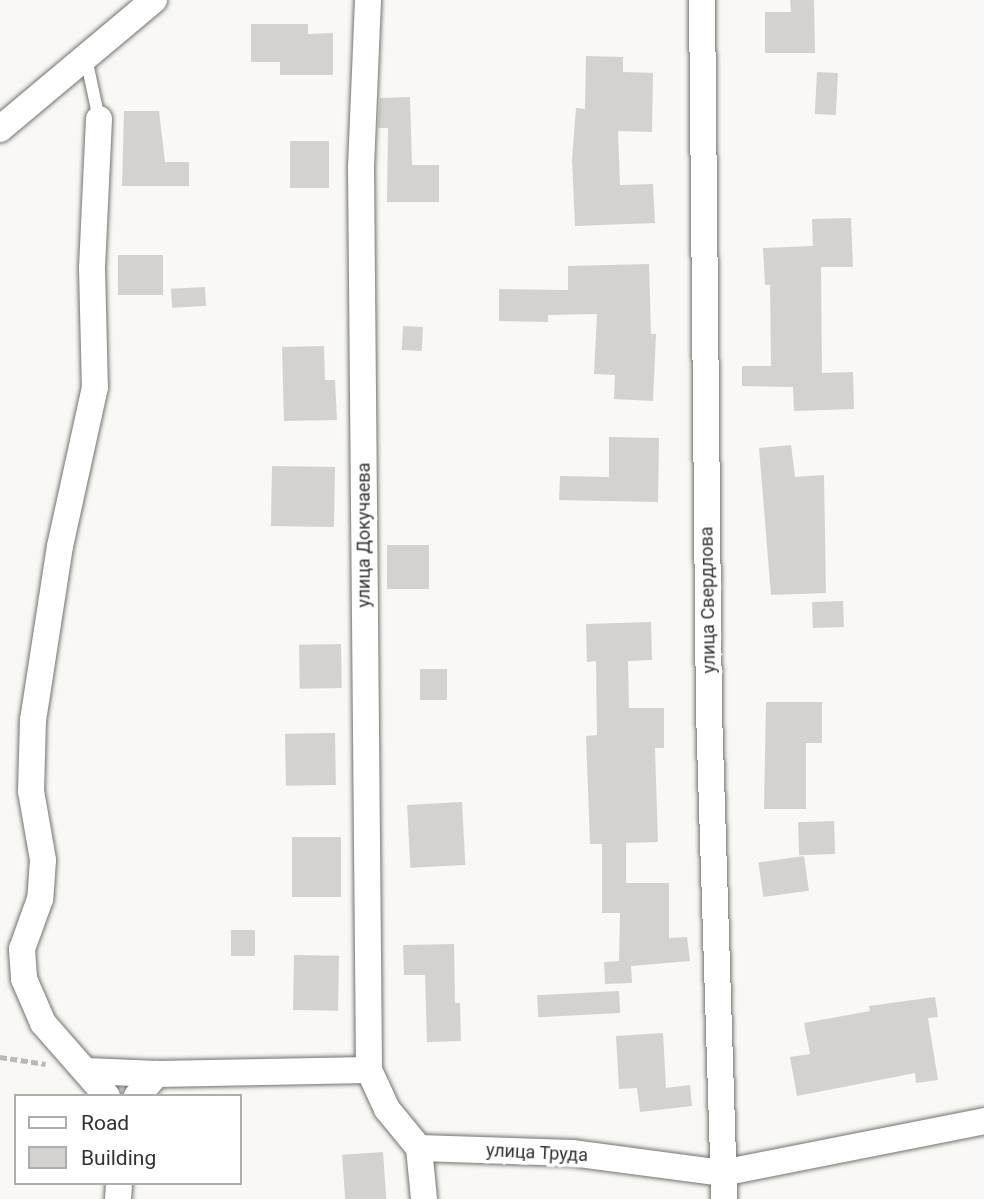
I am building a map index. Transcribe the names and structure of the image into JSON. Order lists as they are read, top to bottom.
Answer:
{
  "streets": {
    "street": ["улица Докучаева", "улица Свердлова", "улица Труда"]
  },
  "crossings": [
    ["улица Свердлова", "улица Труда"]
  ],
  "legend": ["Road", "Building"]
}
